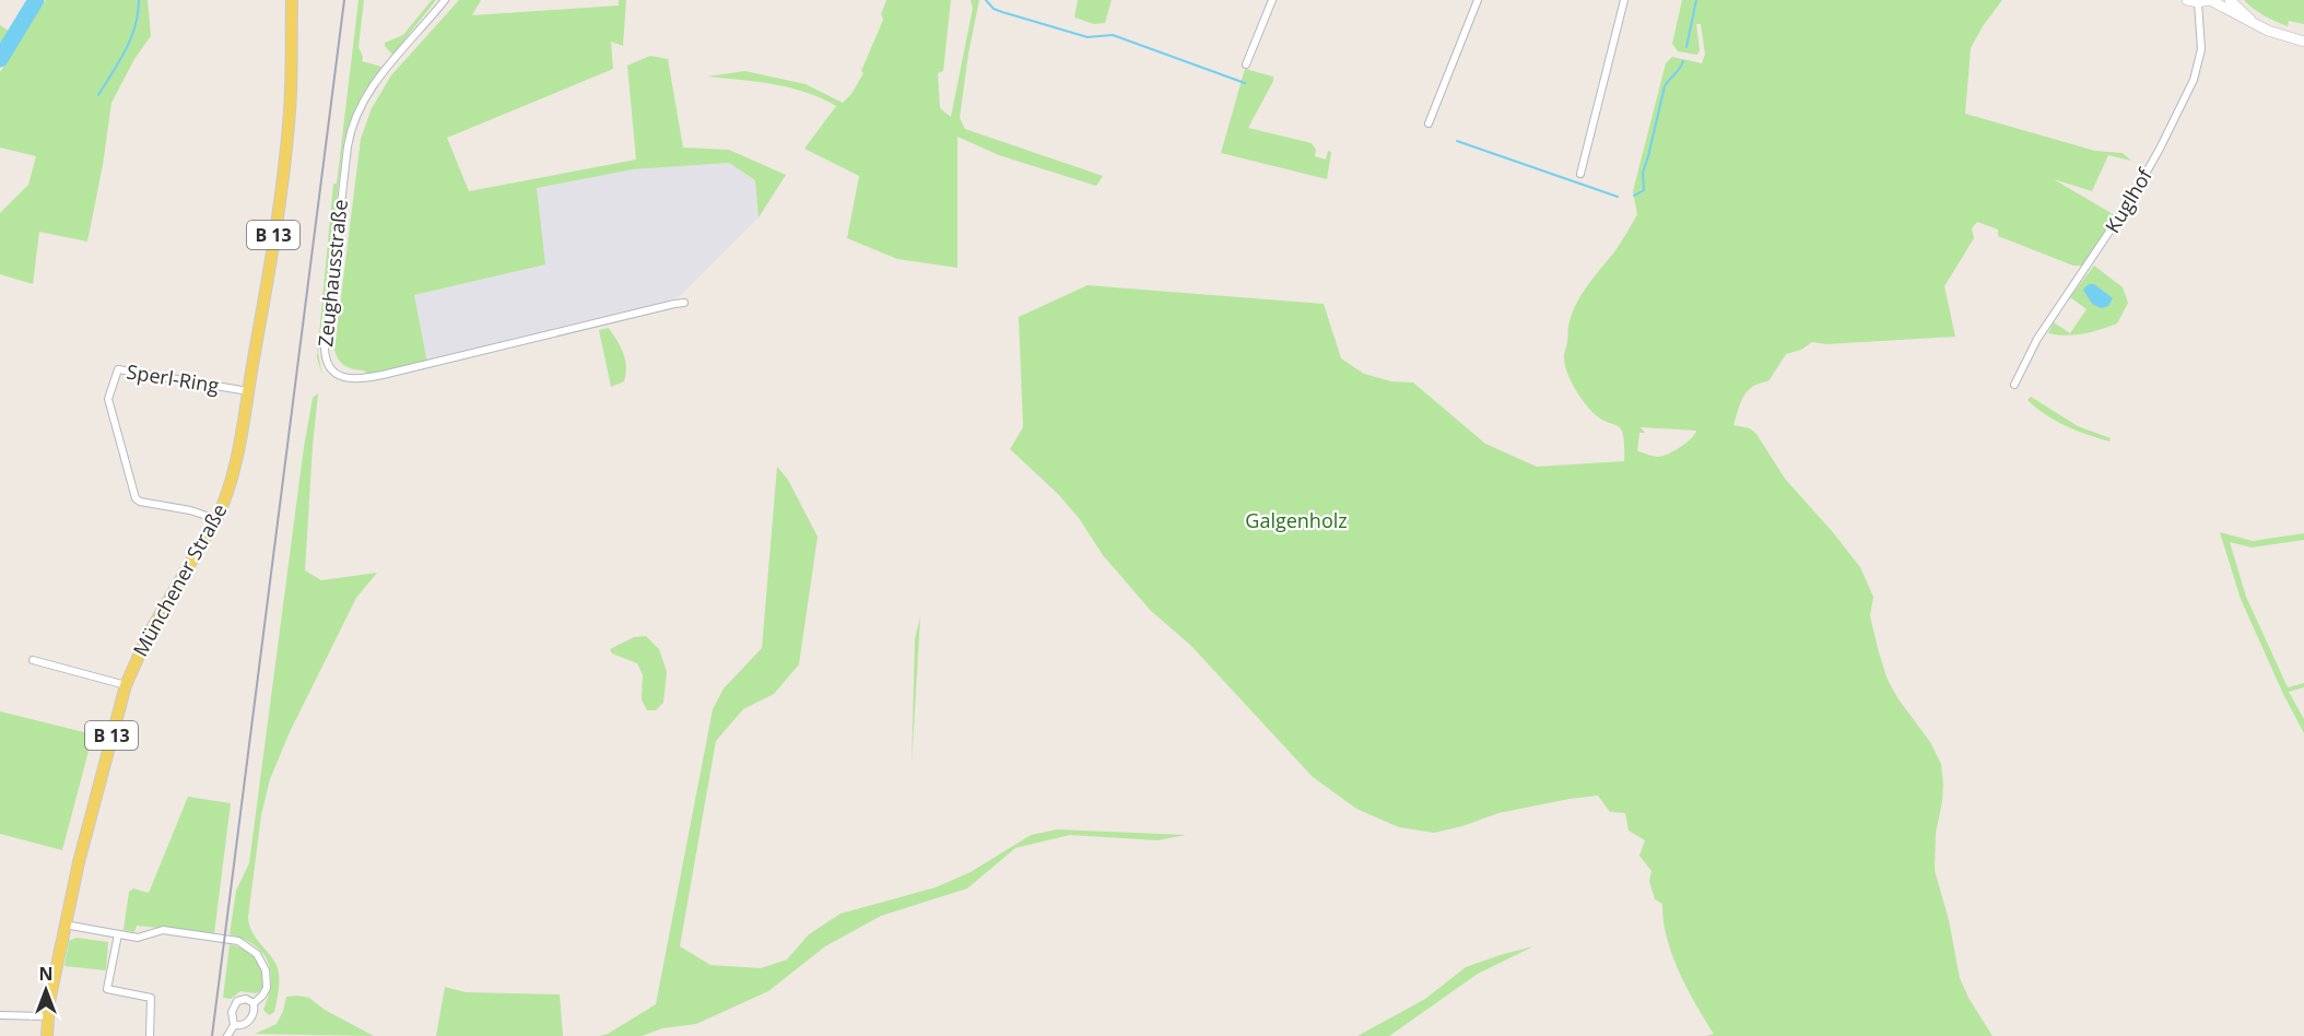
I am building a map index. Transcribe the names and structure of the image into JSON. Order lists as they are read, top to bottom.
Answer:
{
  "streets": {
    "main road": ["B 13", "Münchener Straße"],
    "street": ["Kuglhof", "Zeughausstraße", "Sperl-Ring"]
  },
  "crossings": [
    ["Sperl-Ring", "Münchener Straße"]
  ],
  "parks": ["Galgenholz"],
  "north": "top"
}
